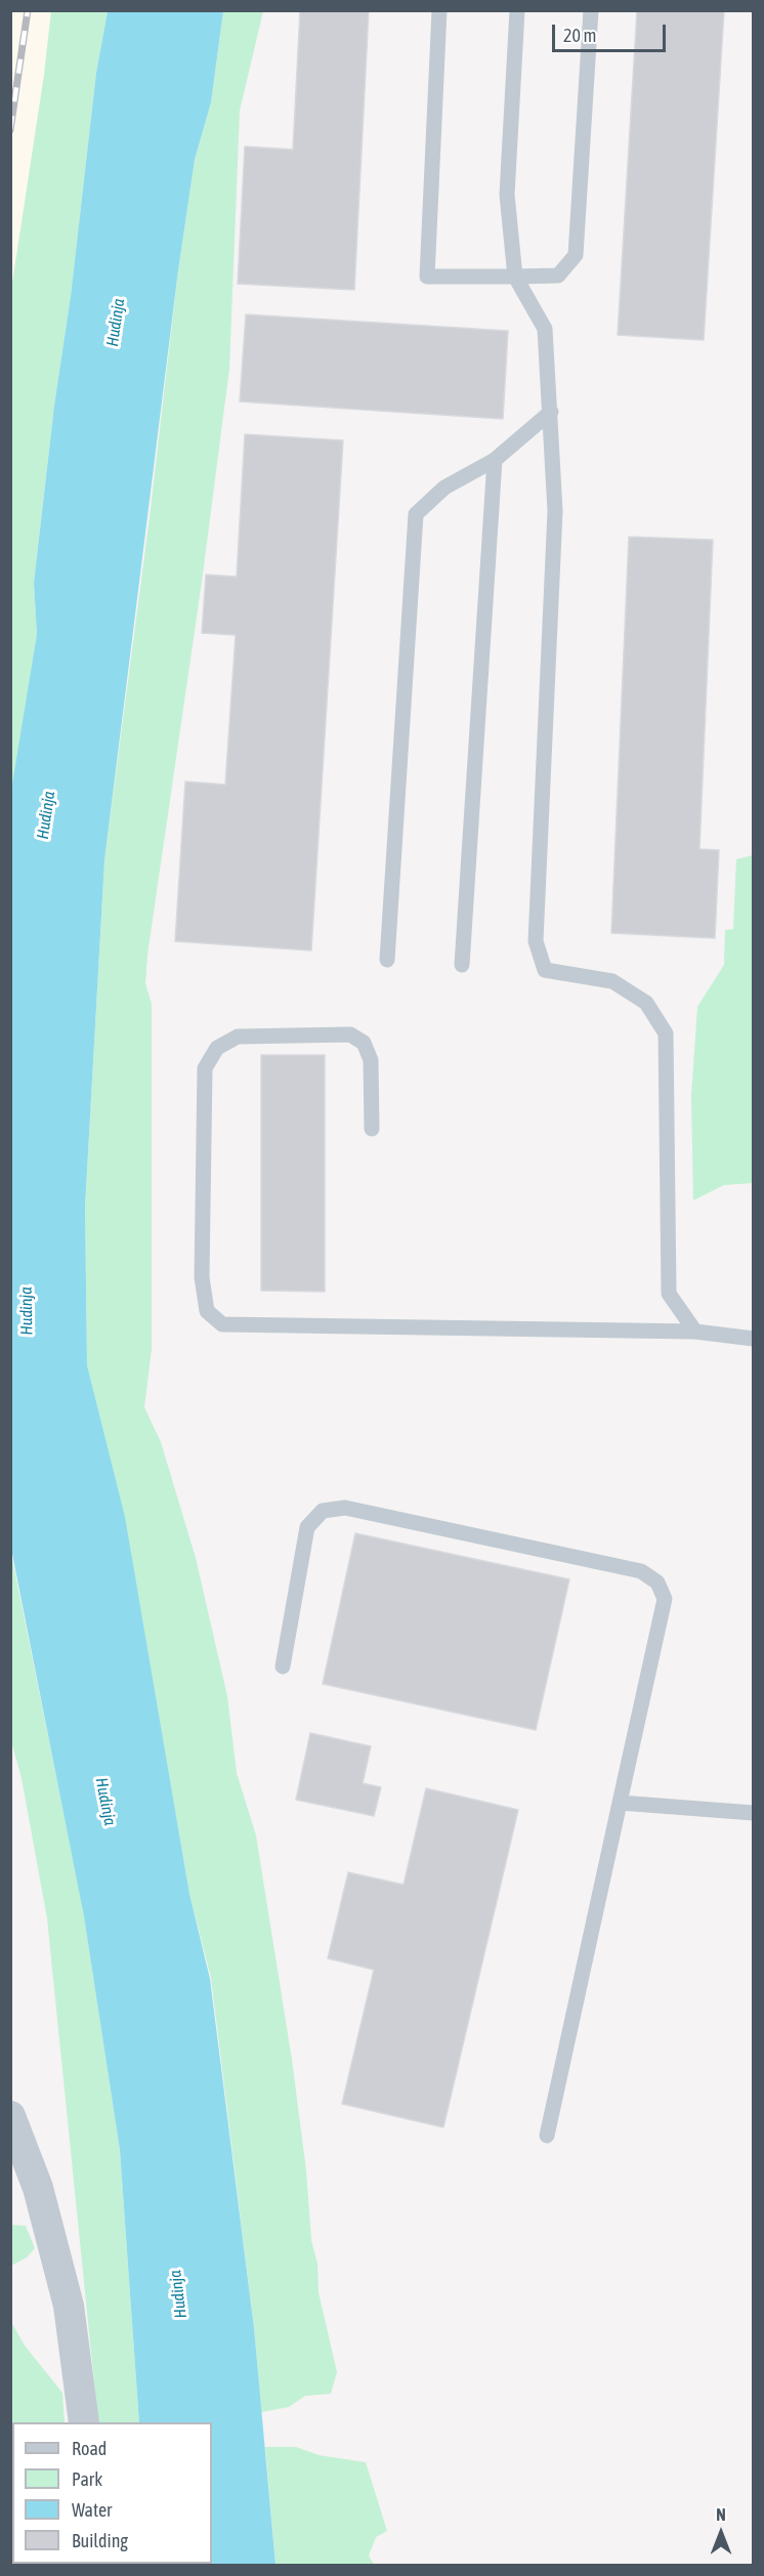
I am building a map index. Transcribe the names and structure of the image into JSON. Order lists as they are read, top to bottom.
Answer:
{
  "water": ["Hudinja"],
  "legend": [
    "Road",
    "Park",
    "Water",
    "Building"
  ],
  "scale_bar": "20 m",
  "north": "top"
}
